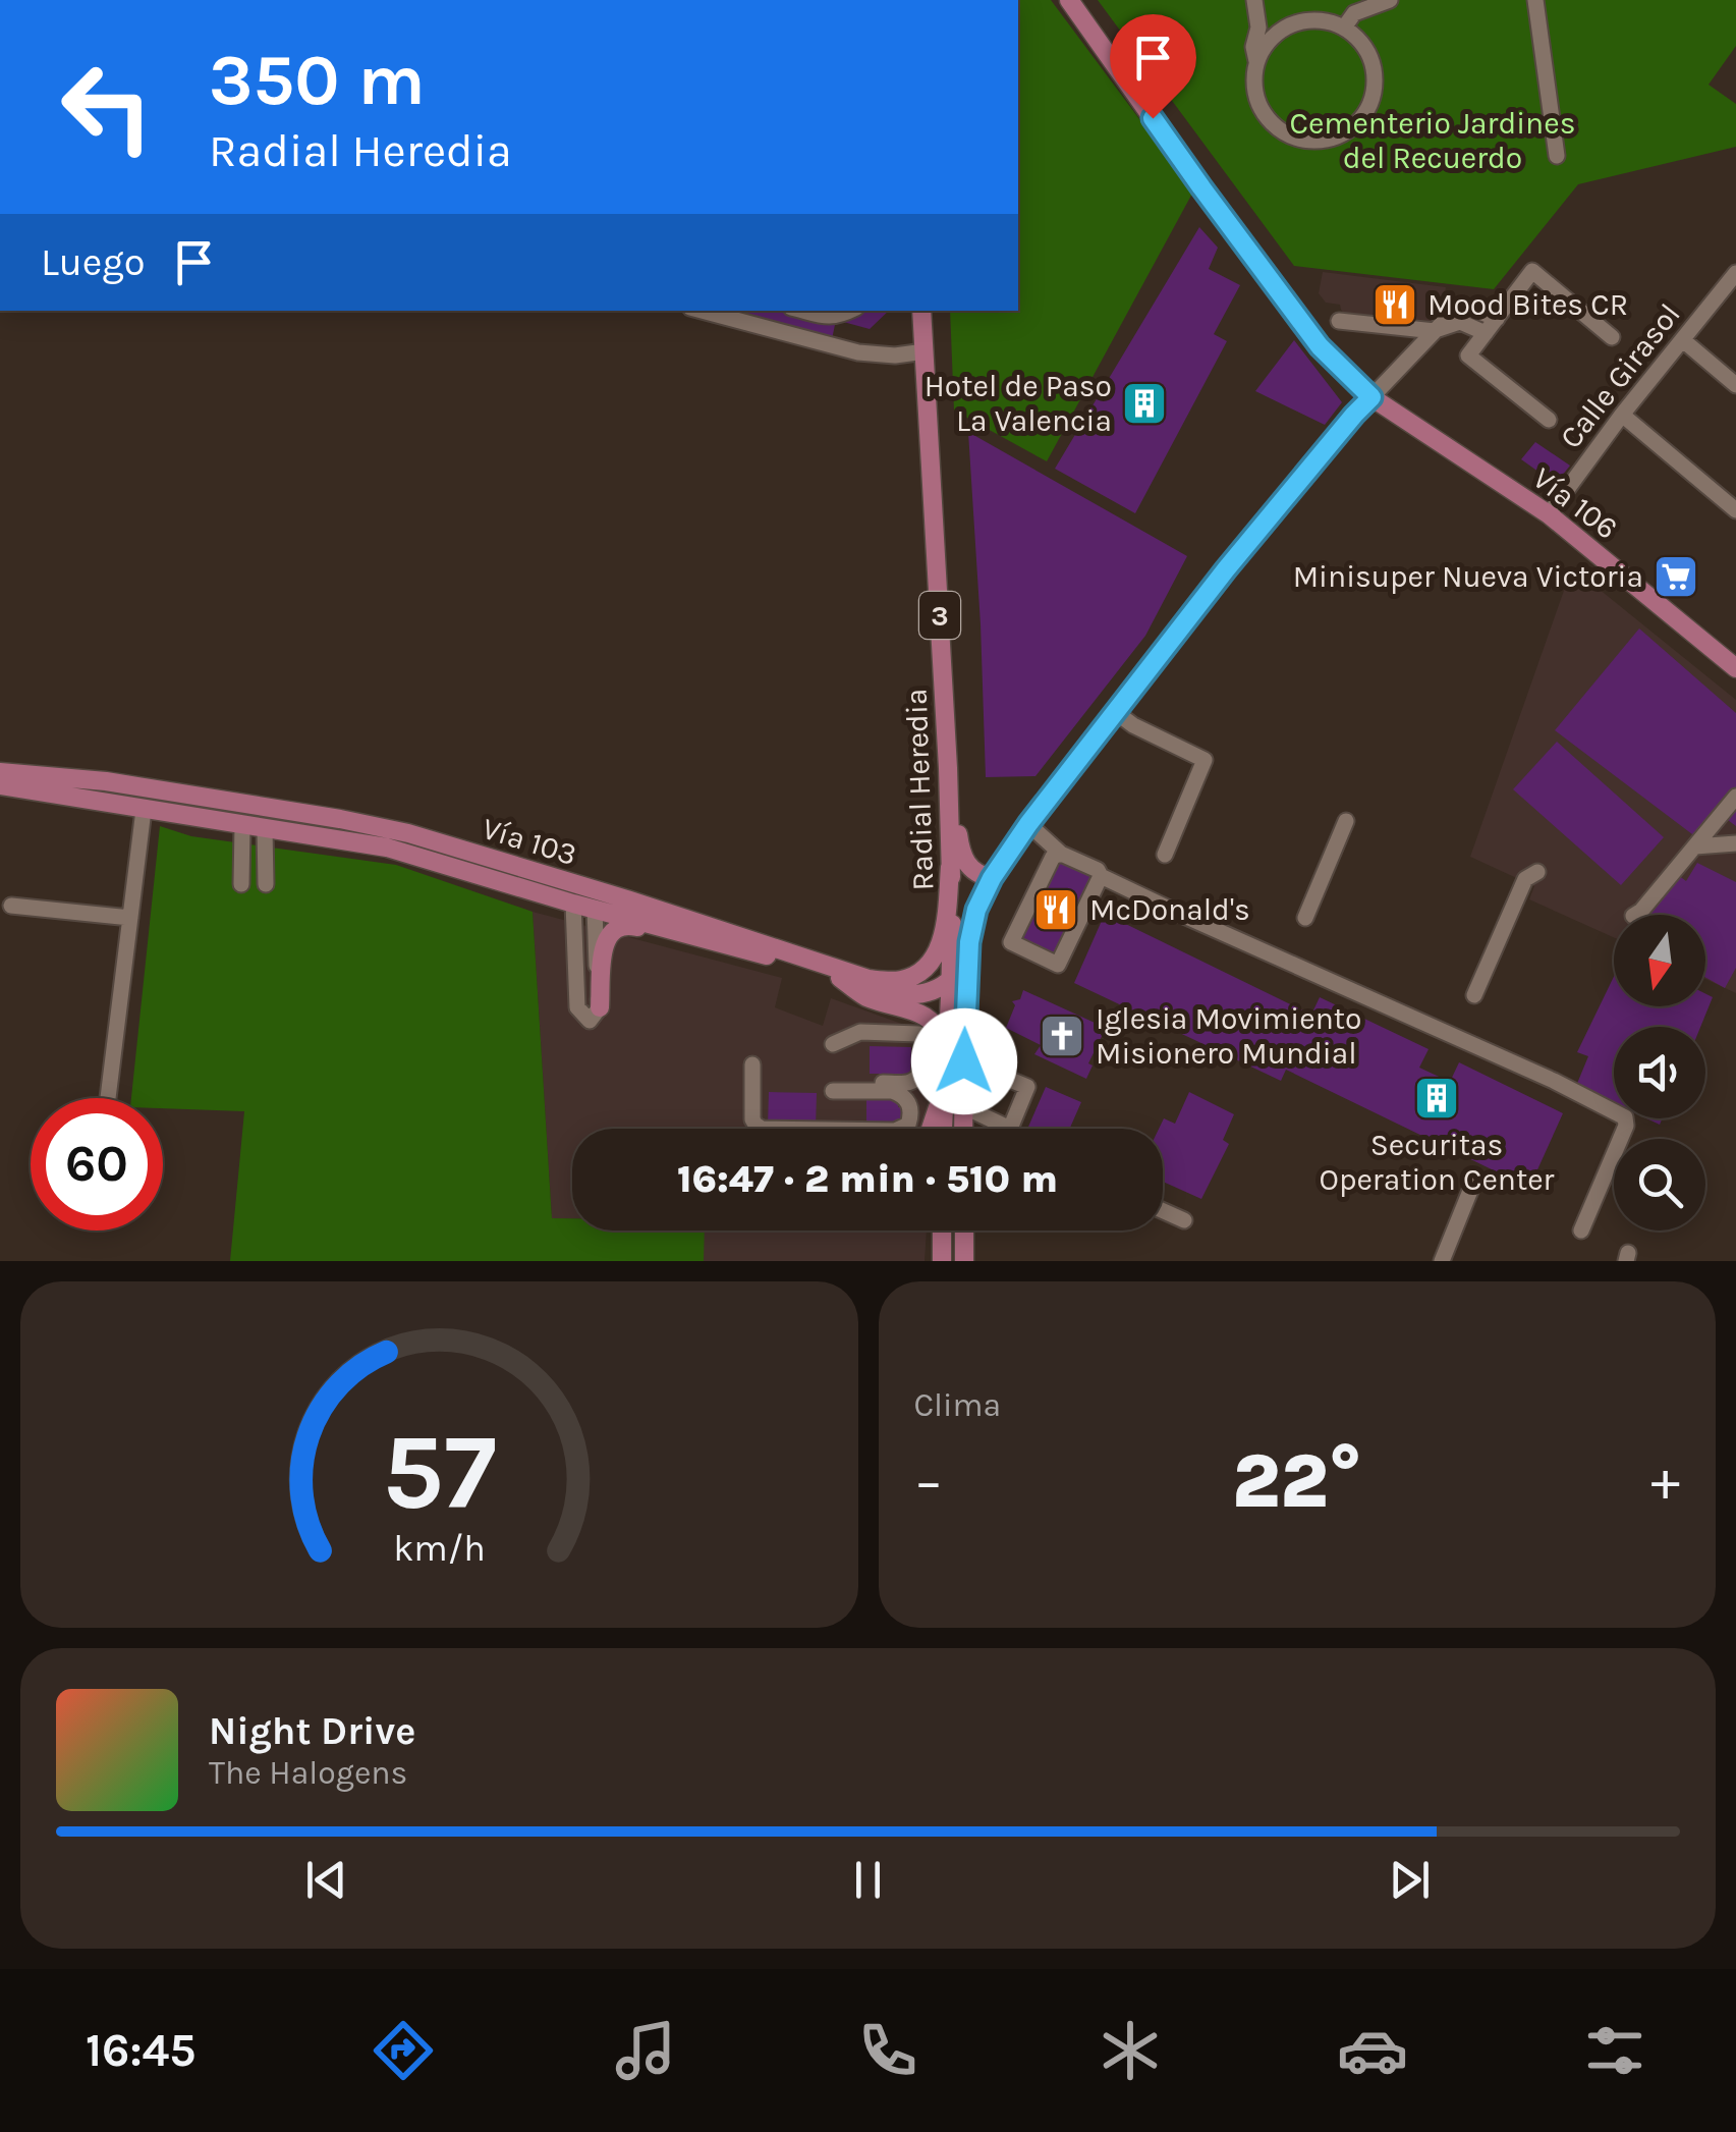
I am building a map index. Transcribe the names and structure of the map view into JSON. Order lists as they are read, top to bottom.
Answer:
{
  "streets": {
    "main road": [
      "Vía 106",
      "3",
      "Radial Heredia",
      "Vía 103"
    ],
    "street": ["Calle Girasol"]
  },
  "crossings": [
    ["Calle Girasol", "Vía 106"],
    ["Vía 106", "Radial Heredia"],
    ["Radial Heredia", "Vía 103"]
  ],
  "parks": ["Cementerio Jardines del Recuerdo"],
  "places": {
    "restaurant": ["Mood Bites CR", "McDonald's"],
    "building": ["Hotel de Paso La Valencia", "Securitas Operation Center"],
    "supermarket": ["Minisuper Nueva Victoria"],
    "church": ["Iglesia Movimiento Misionero Mundial"]
  },
  "north": "bottom",
  "page": {
    "turn": ["350 m", "Radial Heredia"],
    "then": "Luego",
    "limit": "60",
    "trip": "16:47 · 2 min · 510 m",
    "tile": "Clima",
    "heat": ["−", "22°", "+"],
    "song": ["Night Drive", "The Halogens"],
    "tabs": "16:45",
    "gauge": ["57", "km/h"]
  }
}
